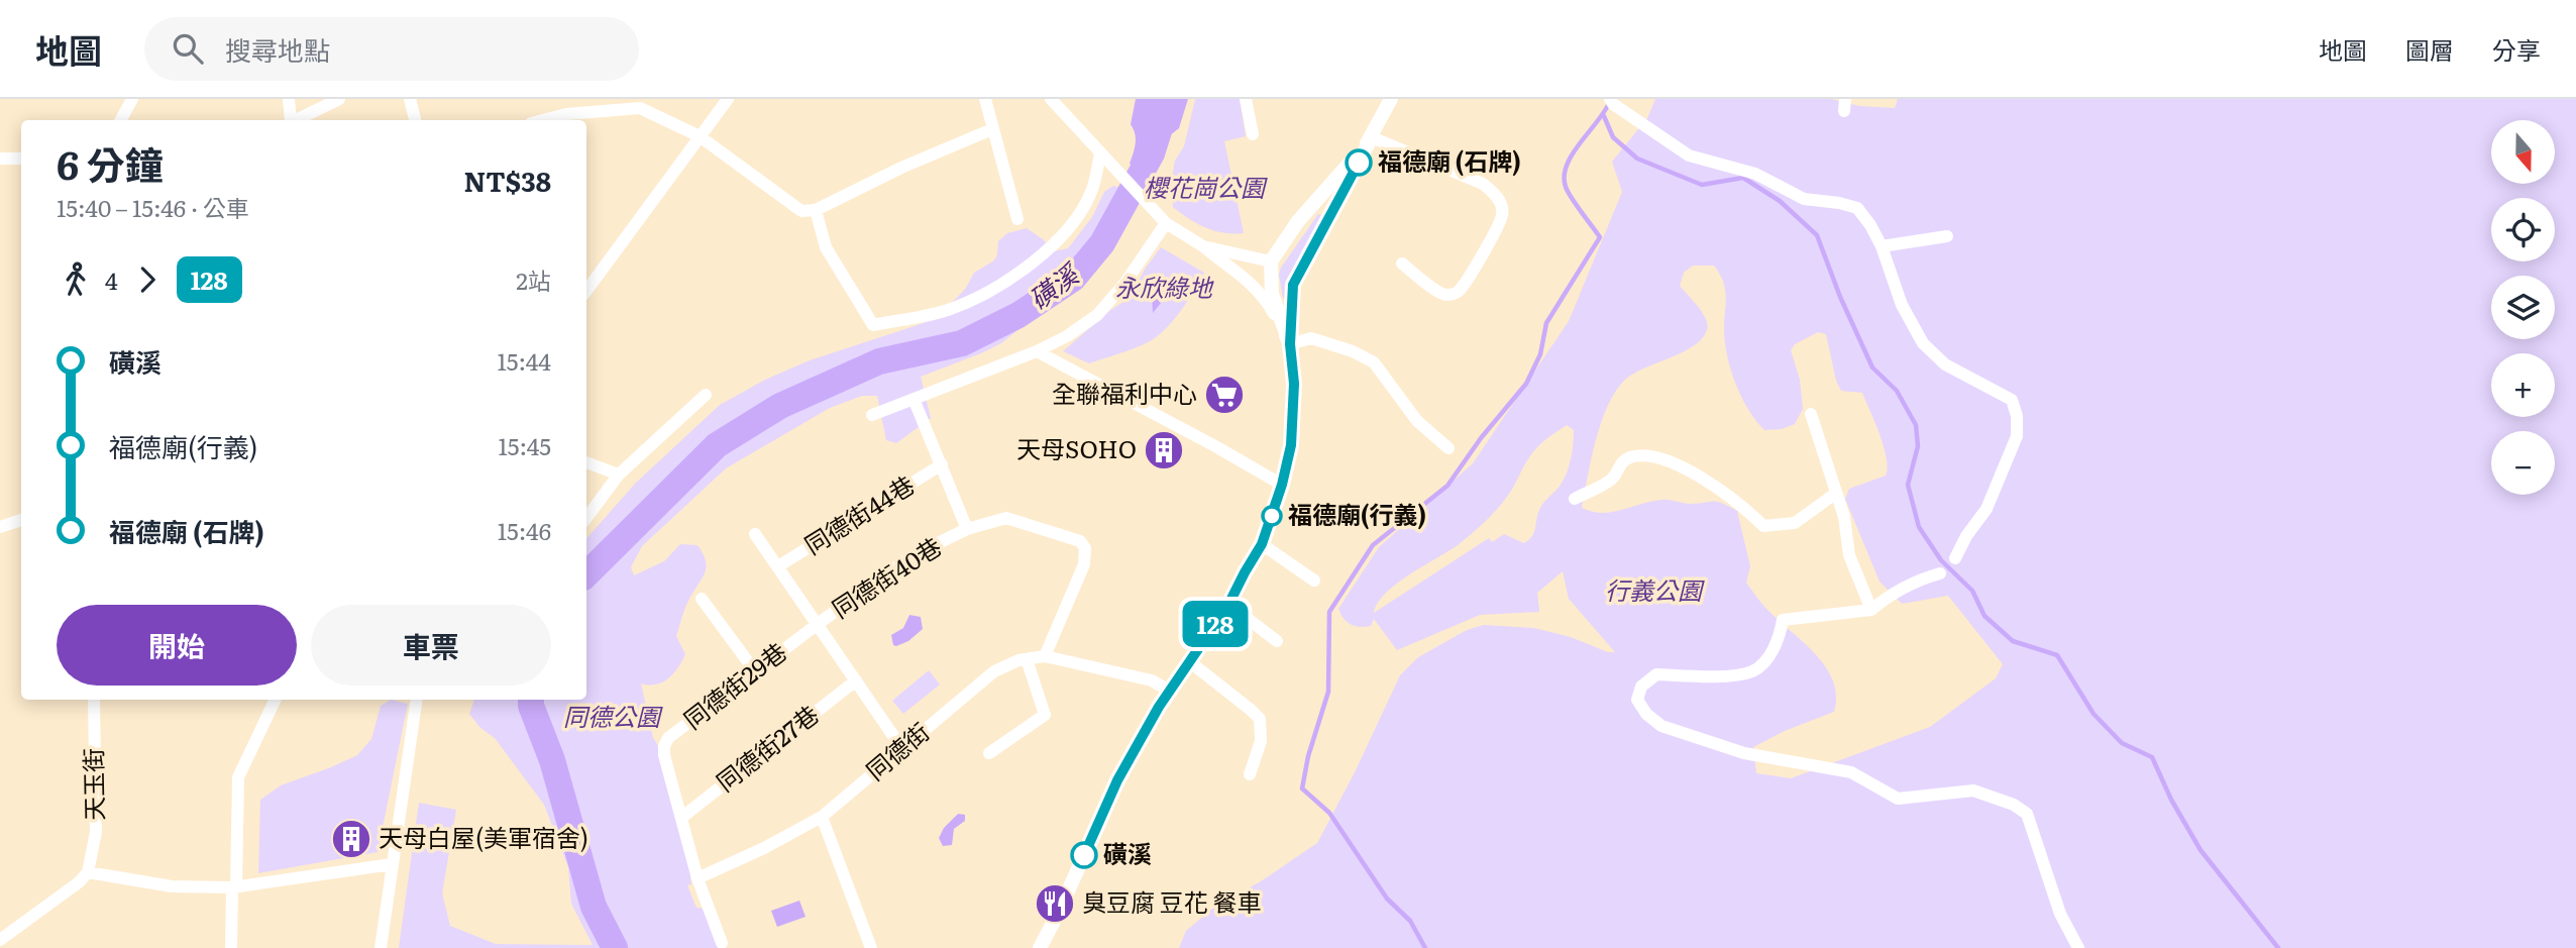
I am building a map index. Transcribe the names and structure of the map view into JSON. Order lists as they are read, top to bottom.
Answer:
{
  "streets": {
    "street": [
      "同德街44巷",
      "同德街40巷",
      "同德街29巷",
      "同德街27巷",
      "同德街",
      "天玉街"
    ]
  },
  "crossings": [
    ["同德街40巷", "同德街29巷"],
    ["同德街40巷", "同德街"],
    ["同德街29巷", "同德街27巷"],
    ["同德街29巷", "同德街"]
  ],
  "water": ["磺溪"],
  "parks": [
    "櫻花崗公園",
    "永欣綠地",
    "行義公園",
    "同德公園"
  ],
  "places": {
    "other": ["福德廟 (石牌)", "福德廟(行義)", "磺溪"],
    "supermarket": ["全聯福利中心"],
    "building": ["天母SOHO", "天母白屋(美軍宿舍)"],
    "restaurant": ["臭豆腐 豆花 餐車"]
  },
  "lines": ["bus line 128"],
  "north": "bottom",
  "page": {
    "header": "地圖",
    "search": "搜尋地點",
    "nav": ["地圖", "圖層", "分享"],
    "on_map": "128",
    "map_buttons": ["+", "−"],
    "heading": ["6 分鐘", "15:40 – 15:46 · 公車", "NT$38"],
    "legs": ["4", "128", "2站"],
    "list": [
      {
        "name": "磺溪",
        "value": "15:44"
      },
      {
        "name": "福德廟(行義)",
        "value": "15:45"
      },
      {
        "name": "福德廟 (石牌)",
        "value": "15:46"
      }
    ],
    "buttons": ["開始", "車票"]
  }
}
